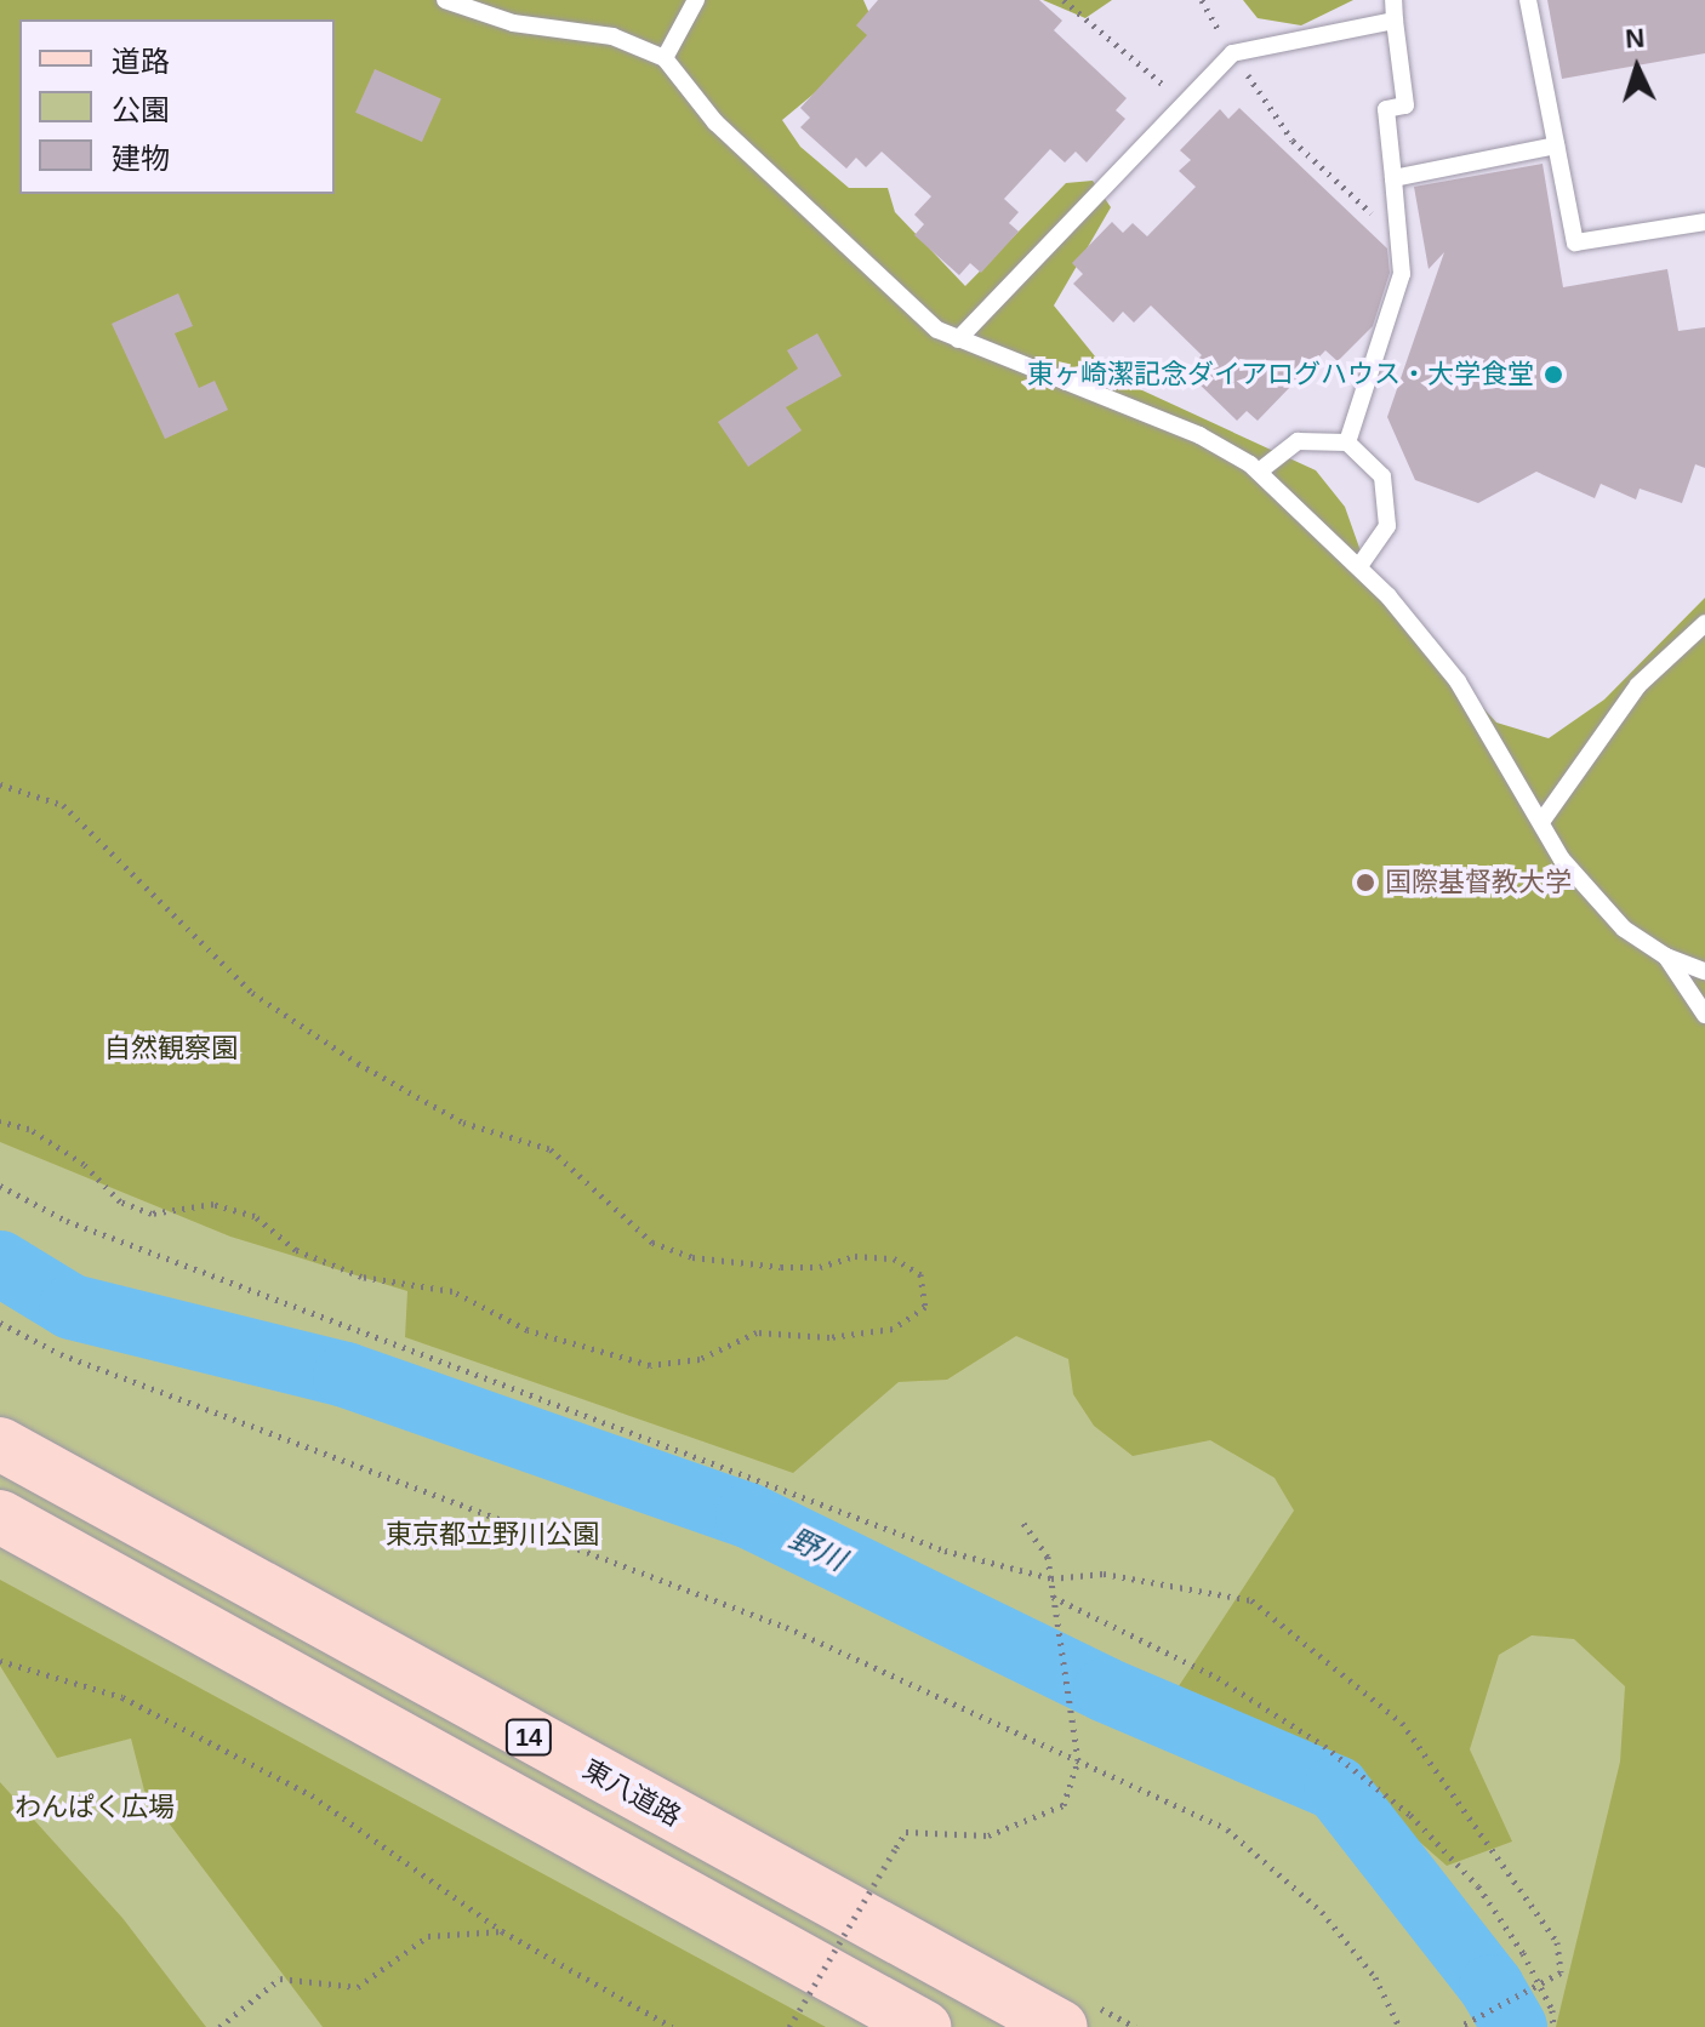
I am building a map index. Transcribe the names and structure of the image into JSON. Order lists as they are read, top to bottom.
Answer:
{
  "streets": {
    "main road": ["14", "東八道路"]
  },
  "water": ["野川"],
  "parks": ["自然観察園", "東京都立野川公園", "わんぱく広場"],
  "places": ["東ヶ崎潔記念ダイアログハウス・大学食堂", "国際基督教大学"],
  "legend": ["道路", "公園", "建物"],
  "north": "top"
}
